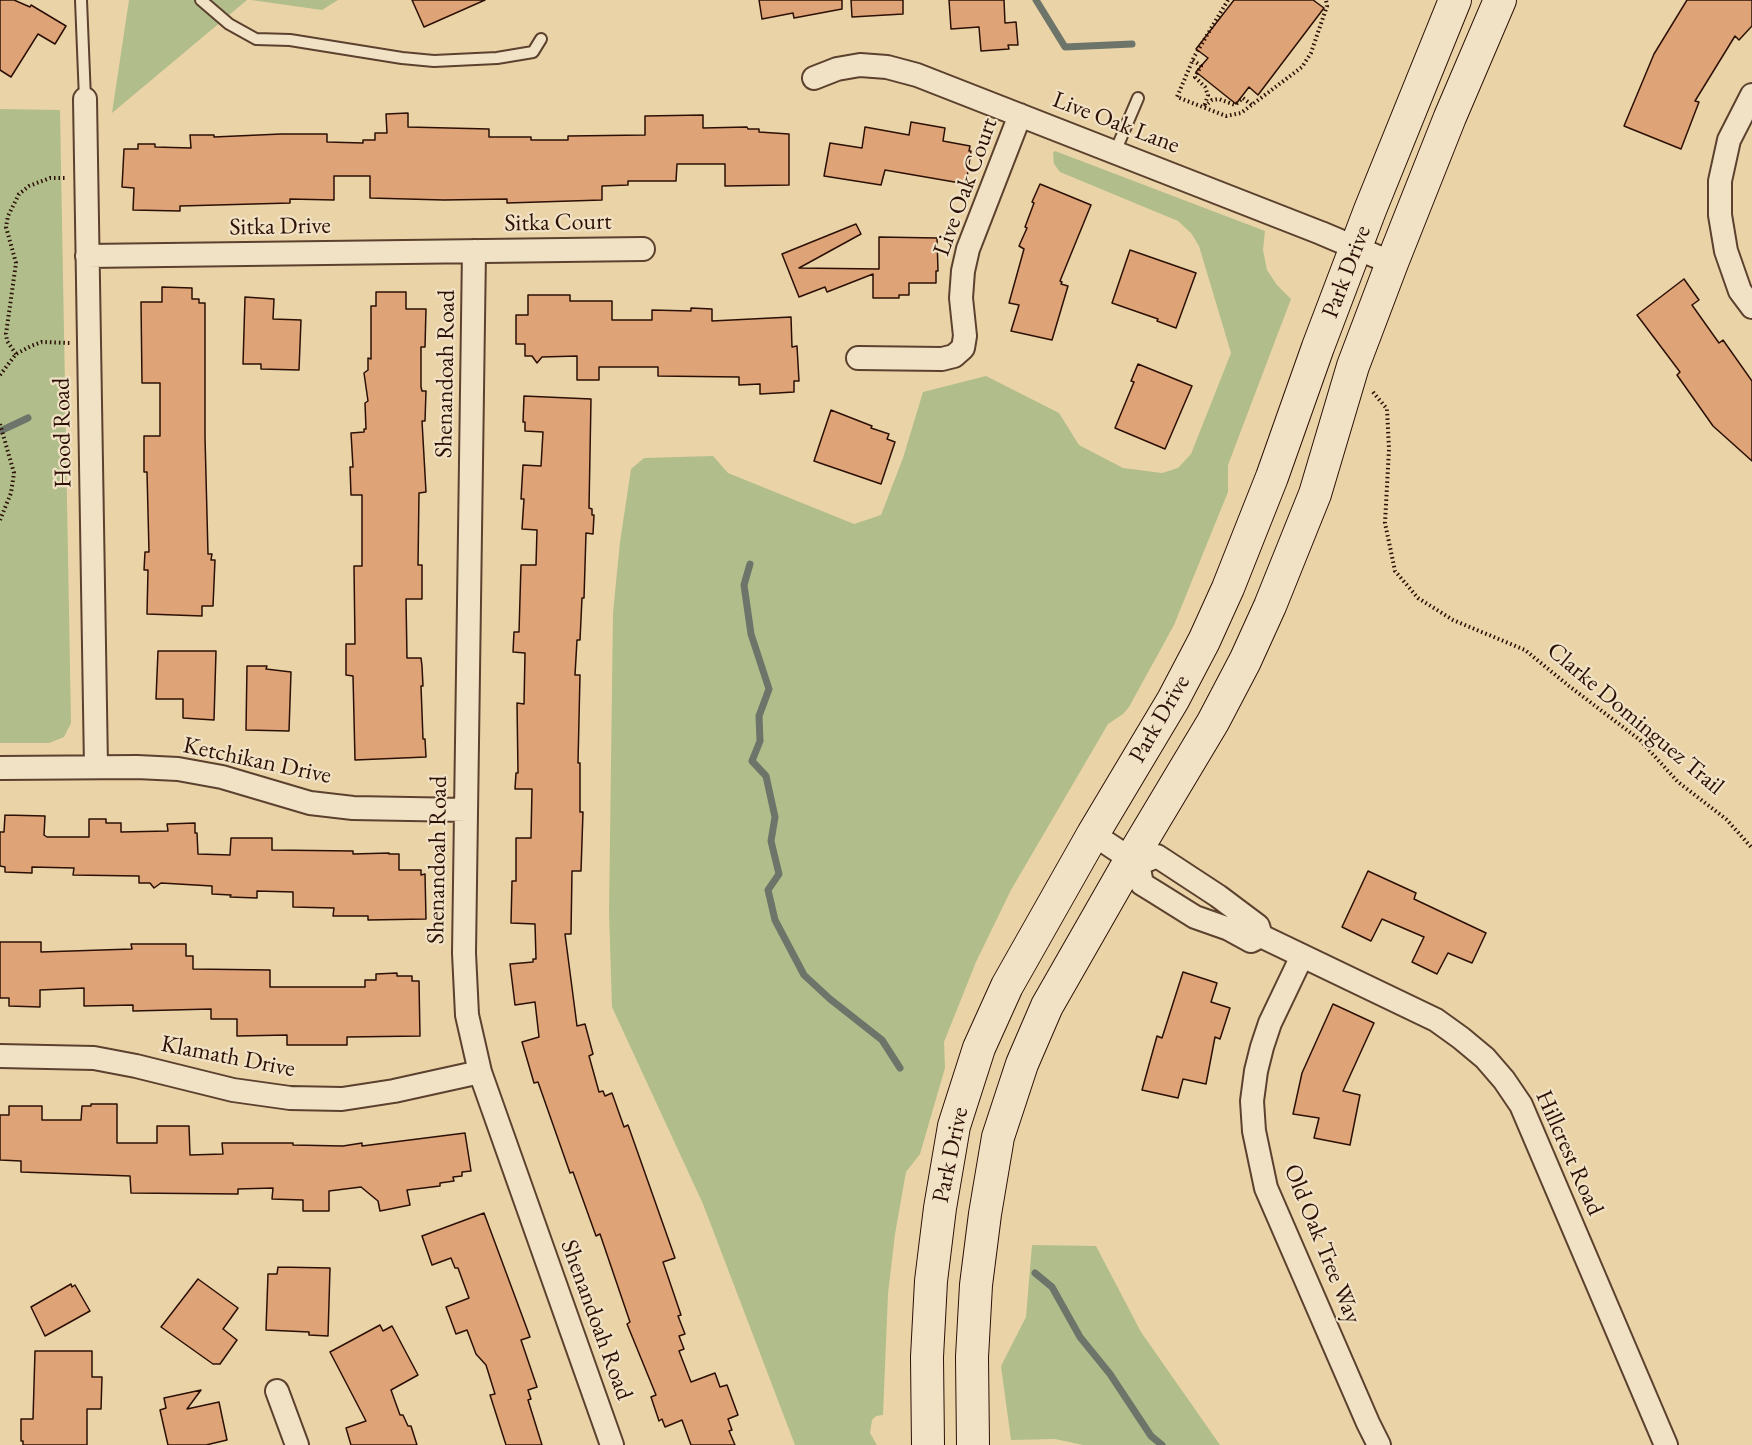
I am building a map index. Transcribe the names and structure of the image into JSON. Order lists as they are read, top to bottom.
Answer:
{
  "streets": {
    "street": [
      "Live Oak Lane",
      "Live Oak Court",
      "Sitka Court",
      "Sitka Drive",
      "Park Drive",
      "Shenandoah Road",
      "Hood Road",
      "Ketchikan Drive",
      "Klamath Drive",
      "Hillcrest Road",
      "Old Oak Tree Way"
    ],
    "path": ["Clarke Dominguez Trail"]
  },
  "crossings": [
    ["Live Oak Lane", "Live Oak Court"],
    ["Live Oak Lane", "Park Drive"],
    ["Sitka Court", "Sitka Drive"],
    ["Sitka Court", "Shenandoah Road"],
    ["Sitka Drive", "Shenandoah Road"],
    ["Sitka Drive", "Hood Road"],
    ["Park Drive", "Clarke Dominguez Trail"],
    ["Park Drive", "Hillcrest Road"],
    ["Shenandoah Road", "Ketchikan Drive"],
    ["Shenandoah Road", "Klamath Drive"],
    ["Hood Road", "Ketchikan Drive"],
    ["Hillcrest Road", "Old Oak Tree Way"]
  ]
}
